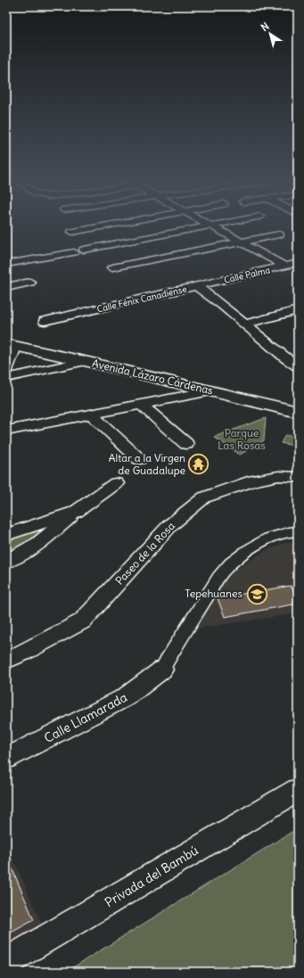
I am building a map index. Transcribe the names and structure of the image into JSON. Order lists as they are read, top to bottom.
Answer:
{
  "streets": {
    "main road": ["Avenida Lázaro Cárdenas"],
    "street": [
      "Calle Palma",
      "Calle Fénix Canadiense",
      "Paseo de la Rosa",
      "Calle Llamarada",
      "Privada del Bambú"
    ]
  },
  "crossings": [
    ["Calle Palma", "Calle Fénix Canadiense"]
  ],
  "parks": ["Parque Las Rosas"],
  "places": {
    "temple": ["Altar a la Virgen de Guadalupe"],
    "school or university": ["Tepehuanes"]
  },
  "north": "top left"
}
